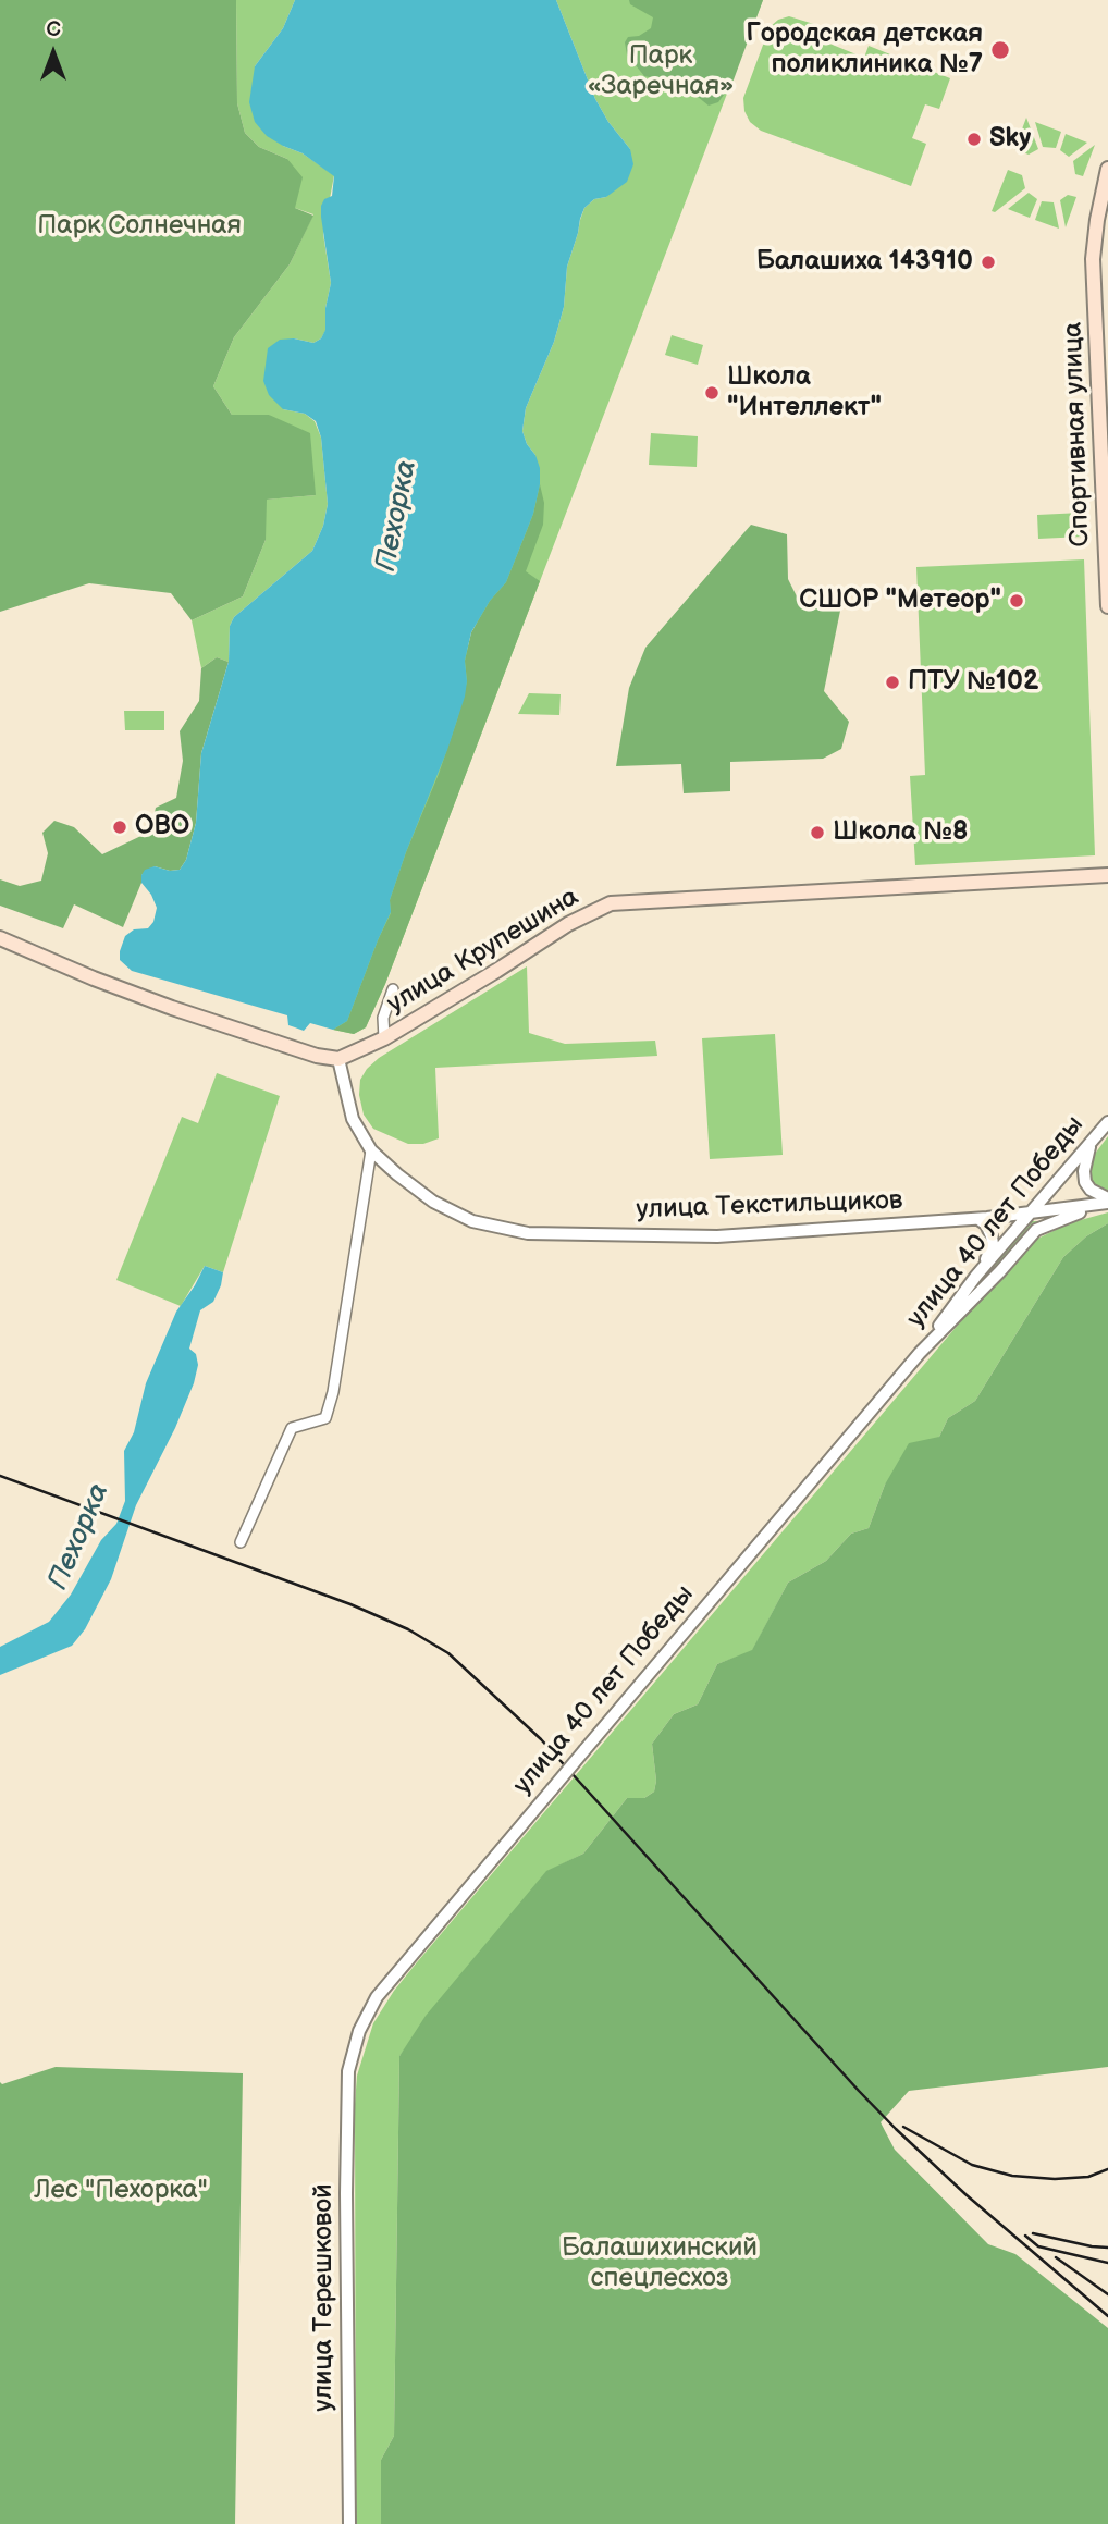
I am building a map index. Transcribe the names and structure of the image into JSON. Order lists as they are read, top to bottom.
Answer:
{
  "streets": {
    "main road": ["Спортивная улица", "улица Крупешина"],
    "street": ["улица Текстильщиков", "улица 40 лет Победы", "улица Терешковой"]
  },
  "crossings": [
    ["улица Крупешина", "улица Текстильщиков"],
    ["улица Текстильщиков", "улица 40 лет Победы"],
    ["улица 40 лет Победы", "улица Терешковой"]
  ],
  "water": ["Пехорка"],
  "parks": [
    "Парк «Заречная»",
    "Парк Солнечная",
    "Лес \"Пехорка\"",
    "Балашихинский спецлесхоз"
  ],
  "places": [
    "Городская детская поликлиника №7",
    "Sky",
    "Балашиха 143910",
    "Школа \"Интеллект\"",
    "СШОР \"Метеор\"",
    "ПТУ №102",
    "ОВО",
    "Школа №8"
  ],
  "north": "top"
}
